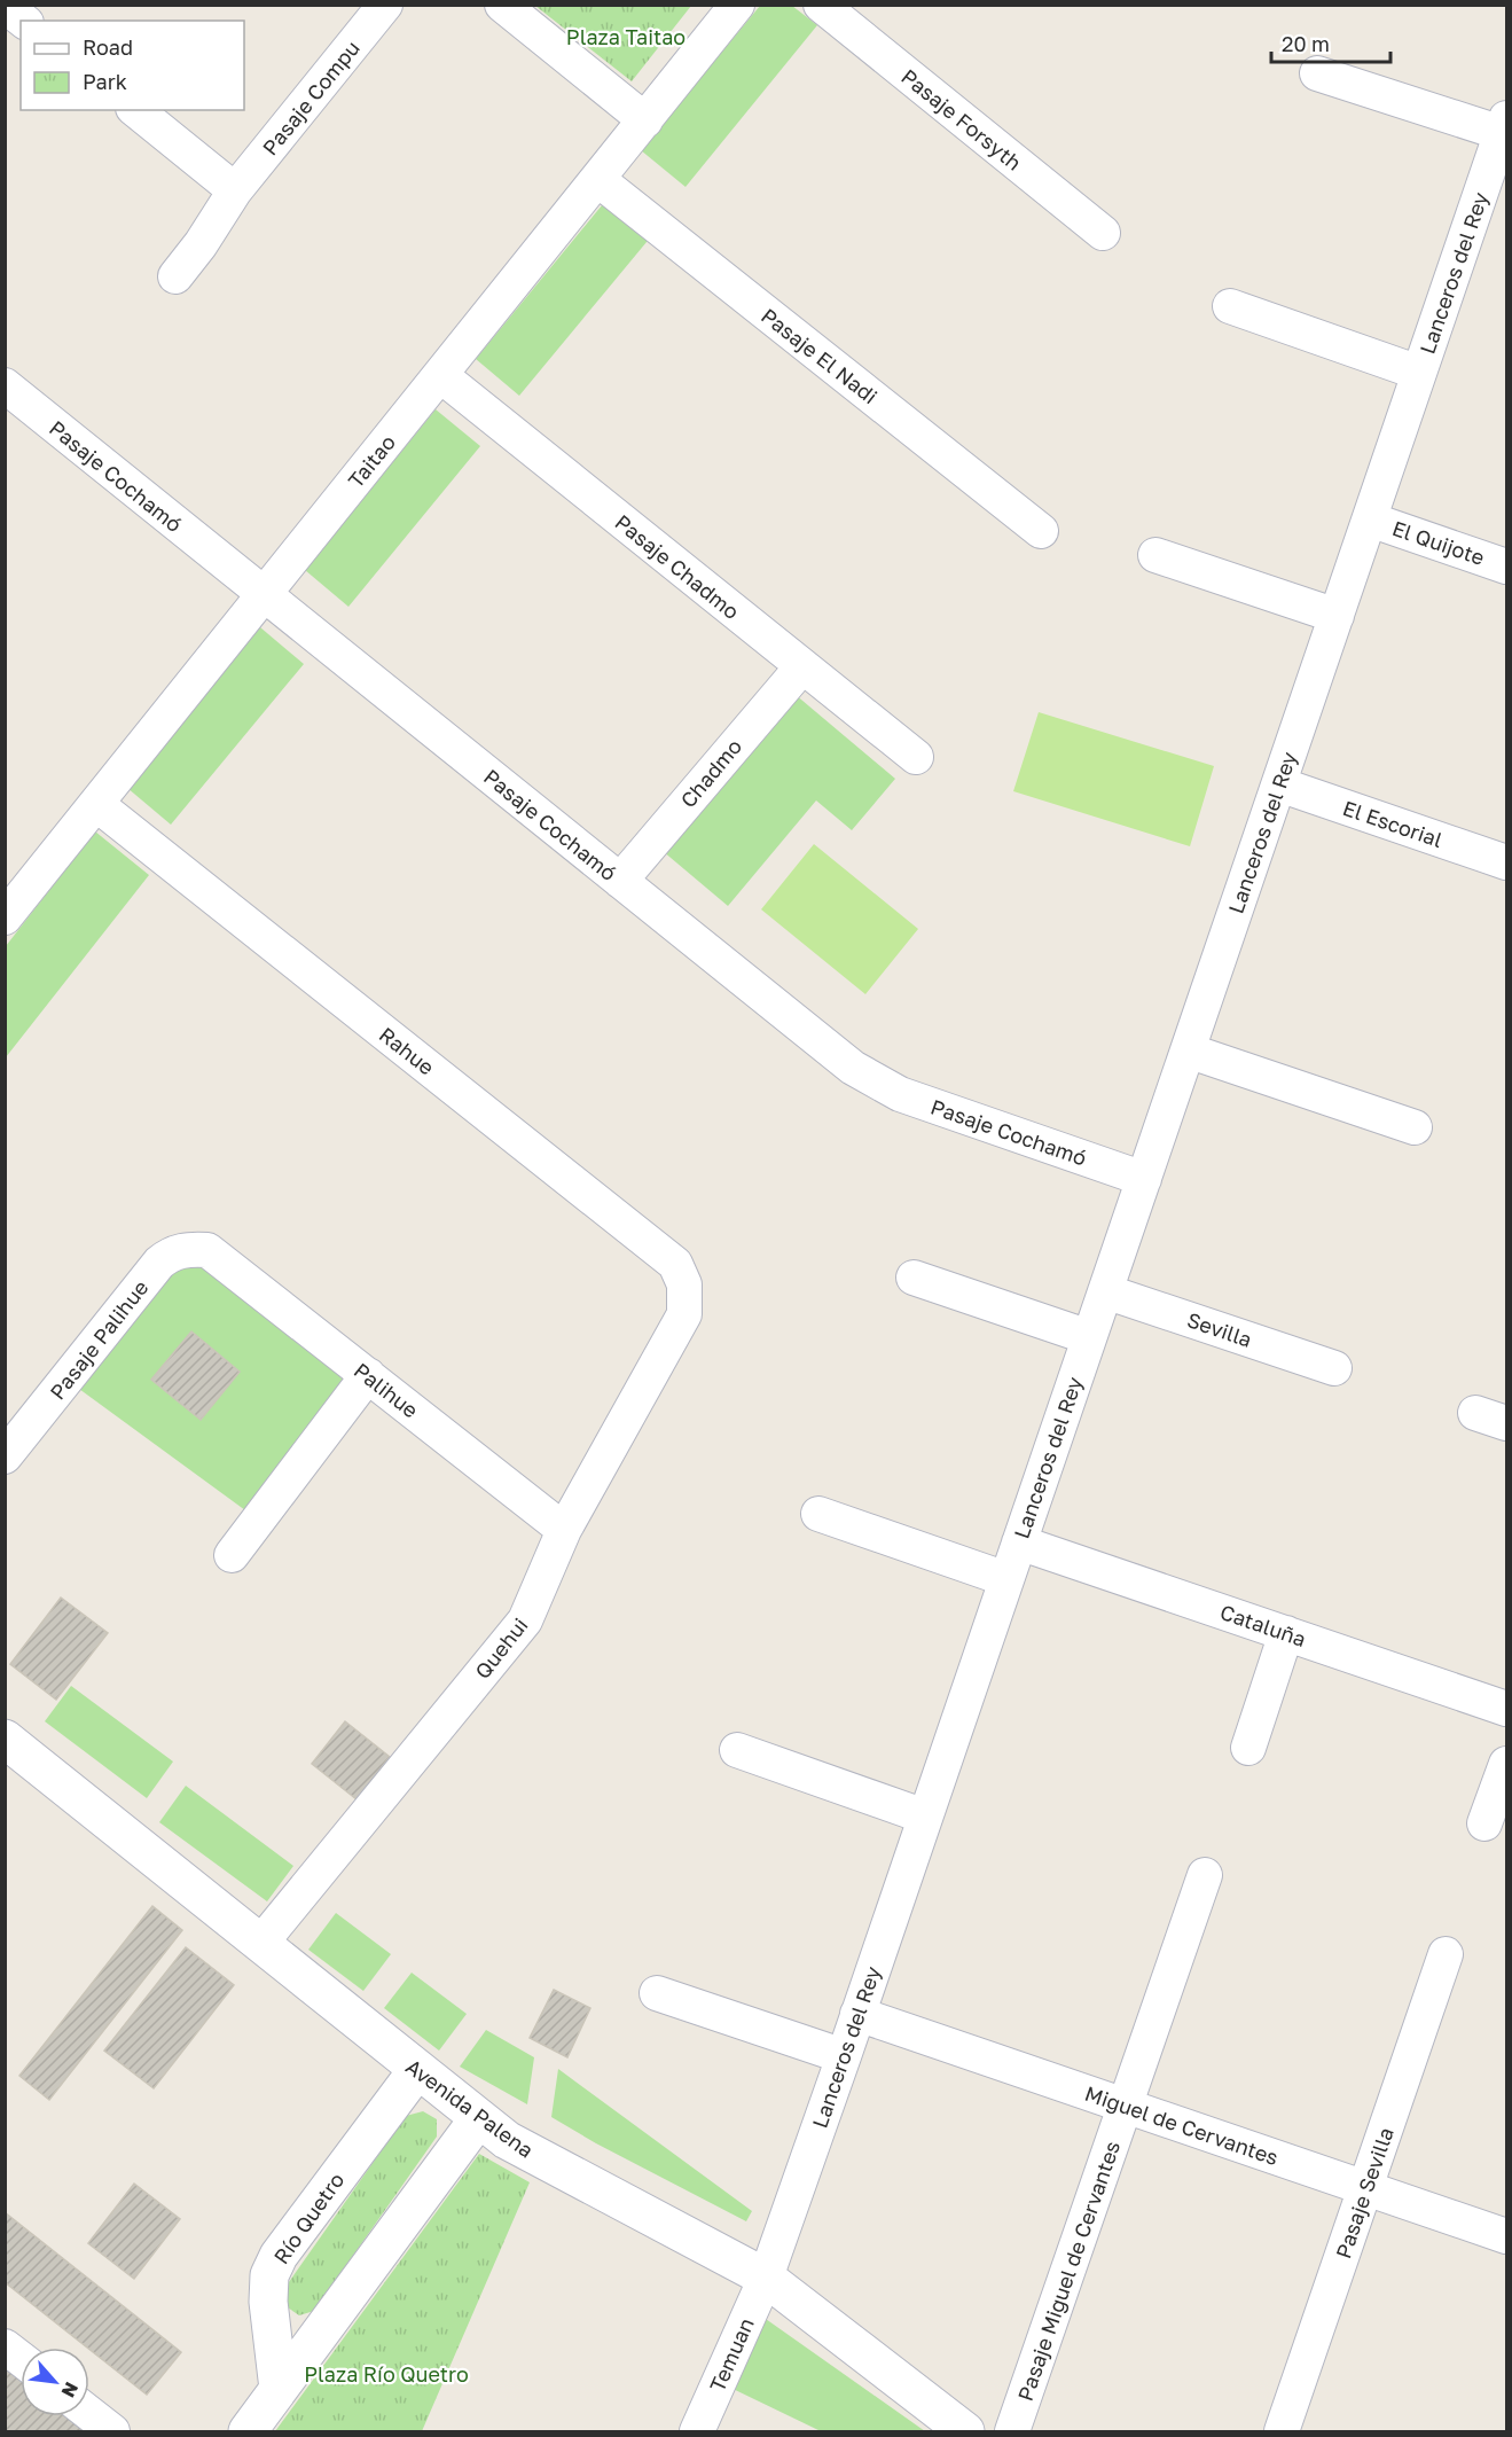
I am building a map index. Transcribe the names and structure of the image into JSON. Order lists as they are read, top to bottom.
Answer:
{
  "streets": {
    "street": [
      "Pasaje Compu",
      "Pasaje Forsyth",
      "Lanceros del Rey",
      "Pasaje El Nadi",
      "Taitao",
      "Pasaje Cochamó",
      "El Quijote",
      "Pasaje Chadmo",
      "Chadmo",
      "El Escorial",
      "Rahue",
      "Sevilla",
      "Pasaje Palihue",
      "Palihue",
      "Cataluña",
      "Quehui",
      "Avenida Palena",
      "Miguel de Cervantes",
      "Pasaje Sevilla",
      "Río Quetro",
      "Pasaje Miguel de Cervantes",
      "Temuan"
    ]
  },
  "crossings": [
    ["Lanceros del Rey", "Pasaje Cochamó"],
    ["Lanceros del Rey", "El Quijote"],
    ["Lanceros del Rey", "El Escorial"],
    ["Lanceros del Rey", "Sevilla"],
    ["Lanceros del Rey", "Cataluña"],
    ["Lanceros del Rey", "Avenida Palena"],
    ["Lanceros del Rey", "Miguel de Cervantes"],
    ["Lanceros del Rey", "Temuan"],
    ["Pasaje El Nadi", "Taitao"],
    ["Taitao", "Pasaje Cochamó"],
    ["Taitao", "Pasaje Chadmo"],
    ["Taitao", "Rahue"],
    ["Pasaje Cochamó", "Chadmo"],
    ["Pasaje Chadmo", "Chadmo"],
    ["Rahue", "Quehui"],
    ["Pasaje Palihue", "Palihue"],
    ["Palihue", "Quehui"],
    ["Quehui", "Avenida Palena"],
    ["Avenida Palena", "Río Quetro"],
    ["Avenida Palena", "Temuan"],
    ["Miguel de Cervantes", "Pasaje Sevilla"],
    ["Miguel de Cervantes", "Pasaje Miguel de Cervantes"]
  ],
  "parks": ["Plaza Taitao", "Plaza Río Quetro"],
  "legend": ["Road", "Park"],
  "scale_bar": "20 m",
  "north": "bottom right"
}
